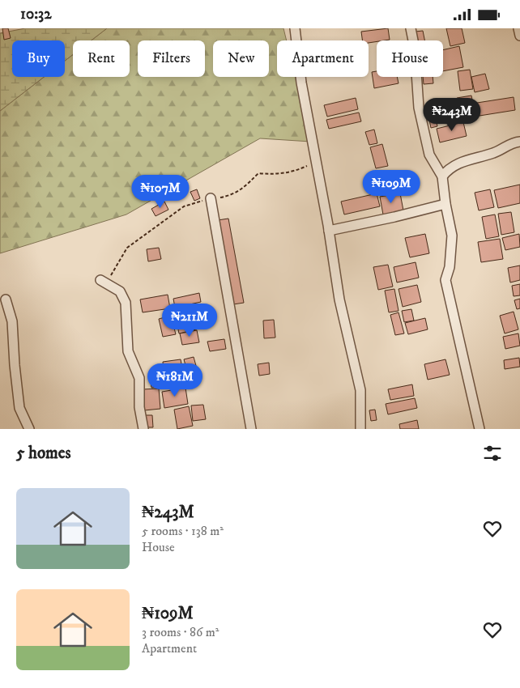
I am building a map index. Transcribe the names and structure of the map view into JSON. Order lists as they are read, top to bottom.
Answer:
{
  "page": {
    "status": "10:32",
    "chip": [
      "Buy",
      "Rent",
      "Filters",
      "New",
      "Apartment",
      "House"
    ],
    "price": [
      "₦243M",
      "₦109M",
      "₦107M",
      "₦211M",
      "₦181M"
    ],
    "heading": "5 homes",
    "list": [
      {
        "name": "₦243M",
        "note": "5 rooms · 138 m² · House"
      },
      {
        "name": "₦109M",
        "note": "3 rooms · 86 m² · Apartment"
      }
    ]
  }
}
